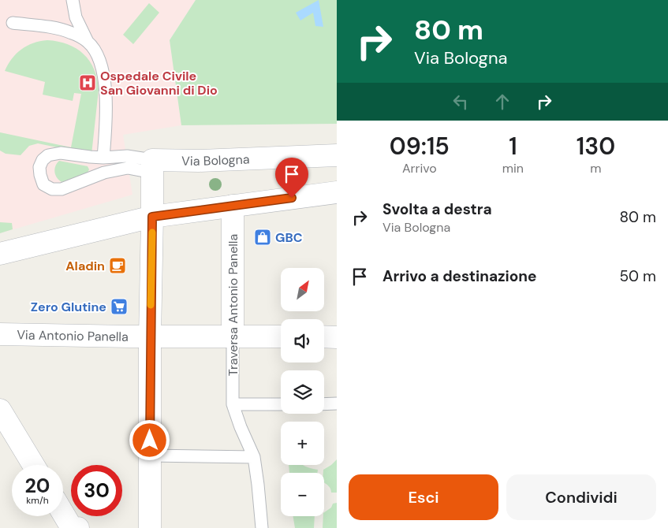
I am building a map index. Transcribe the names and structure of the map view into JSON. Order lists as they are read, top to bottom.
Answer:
{
  "streets": {
    "street": ["Via Bologna", "Traversa Antonio Panella", "Via Antonio Panella"]
  },
  "crossings": [
    ["Traversa Antonio Panella", "Via Antonio Panella"]
  ],
  "places": {
    "hospital": ["Ospedale Civile San Giovanni di Dio"],
    "shop": ["GBC"],
    "cafe": ["Aladin"],
    "supermarket": ["Zero Glutine"]
  },
  "north": "top right",
  "page": {
    "turn": ["80 m", "Via Bologna"],
    "eta": [
      "09:15",
      "Arrivo",
      "1",
      "min",
      "130",
      "m"
    ],
    "list": [
      {
        "name": "Svolta a destra",
        "note": "Via Bologna",
        "value": "80 m"
      },
      {
        "name": "Arrivo a destinazione",
        "value": "50 m"
      }
    ],
    "map_buttons": ["+", "−"],
    "speed": "20 km/h",
    "limit": "30",
    "buttons": ["Esci", "Condividi"]
  }
}
